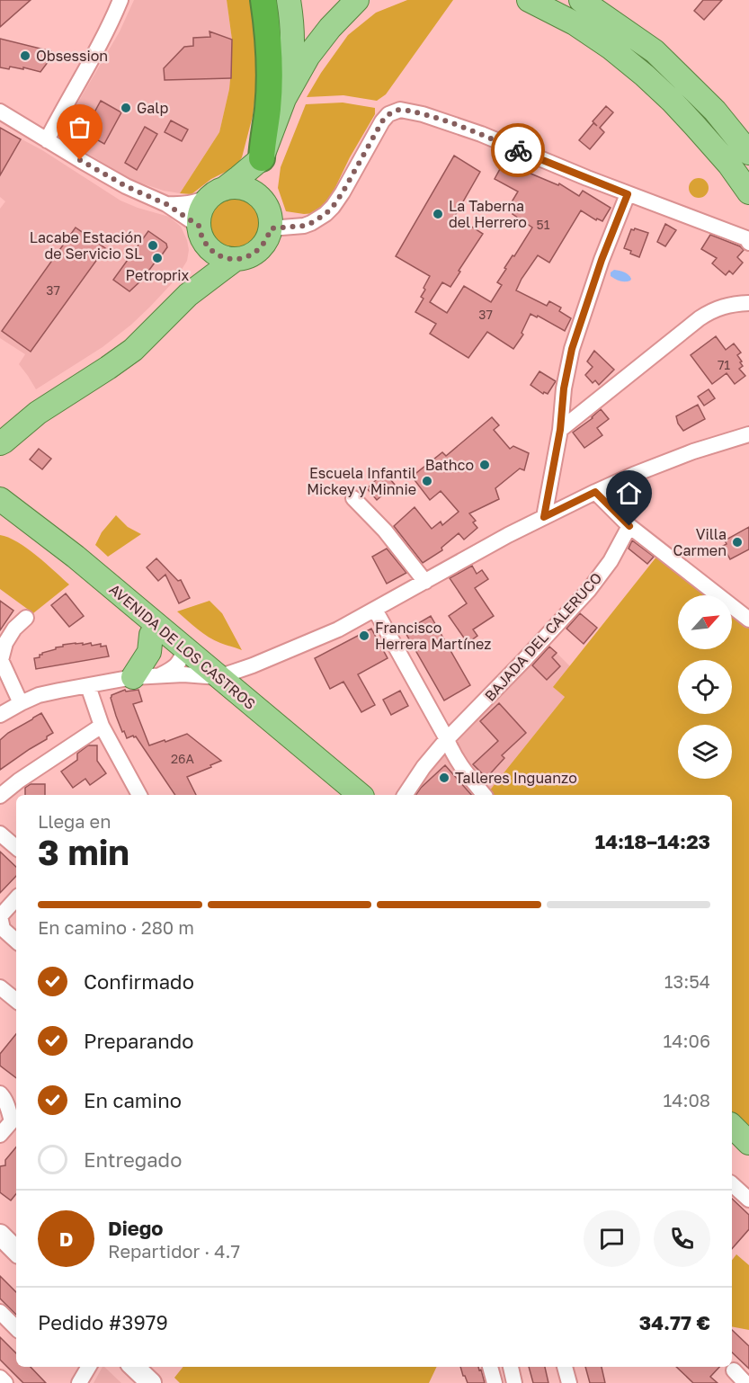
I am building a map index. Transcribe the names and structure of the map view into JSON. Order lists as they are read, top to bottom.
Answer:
{
  "streets": {
    "main road": ["AVENIDA DE LOS CASTROS"],
    "street": ["BAJADA DEL CALERUCO"]
  },
  "places": [
    "Obsession",
    "Galp",
    "La Taberna del Herrero",
    "Lacabe Estación de Servicio SL",
    "Petroprix",
    "Bathco",
    "Escuela Infantil Mickey y Minnie",
    "Villa Carmen",
    "Francisco Herrera Martínez",
    "Talleres Inguanzo"
  ],
  "house_numbers": [
    "51",
    "37",
    "37",
    "71",
    "26A"
  ],
  "north": "top right",
  "page": {
    "heading": ["3 min", "Llega en", "14:18–14:23"],
    "panel": [
      "Diego",
      "Repartidor · 4.7",
      "Pedido #3979",
      "34.77 €"
    ],
    "bar": "En camino · 280 m",
    "list": [
      ["Confirmado", "13:54"],
      ["Preparando", "14:06"],
      ["En camino", "14:08"],
      "Entregado"
    ],
    "round": "D"
  }
}
